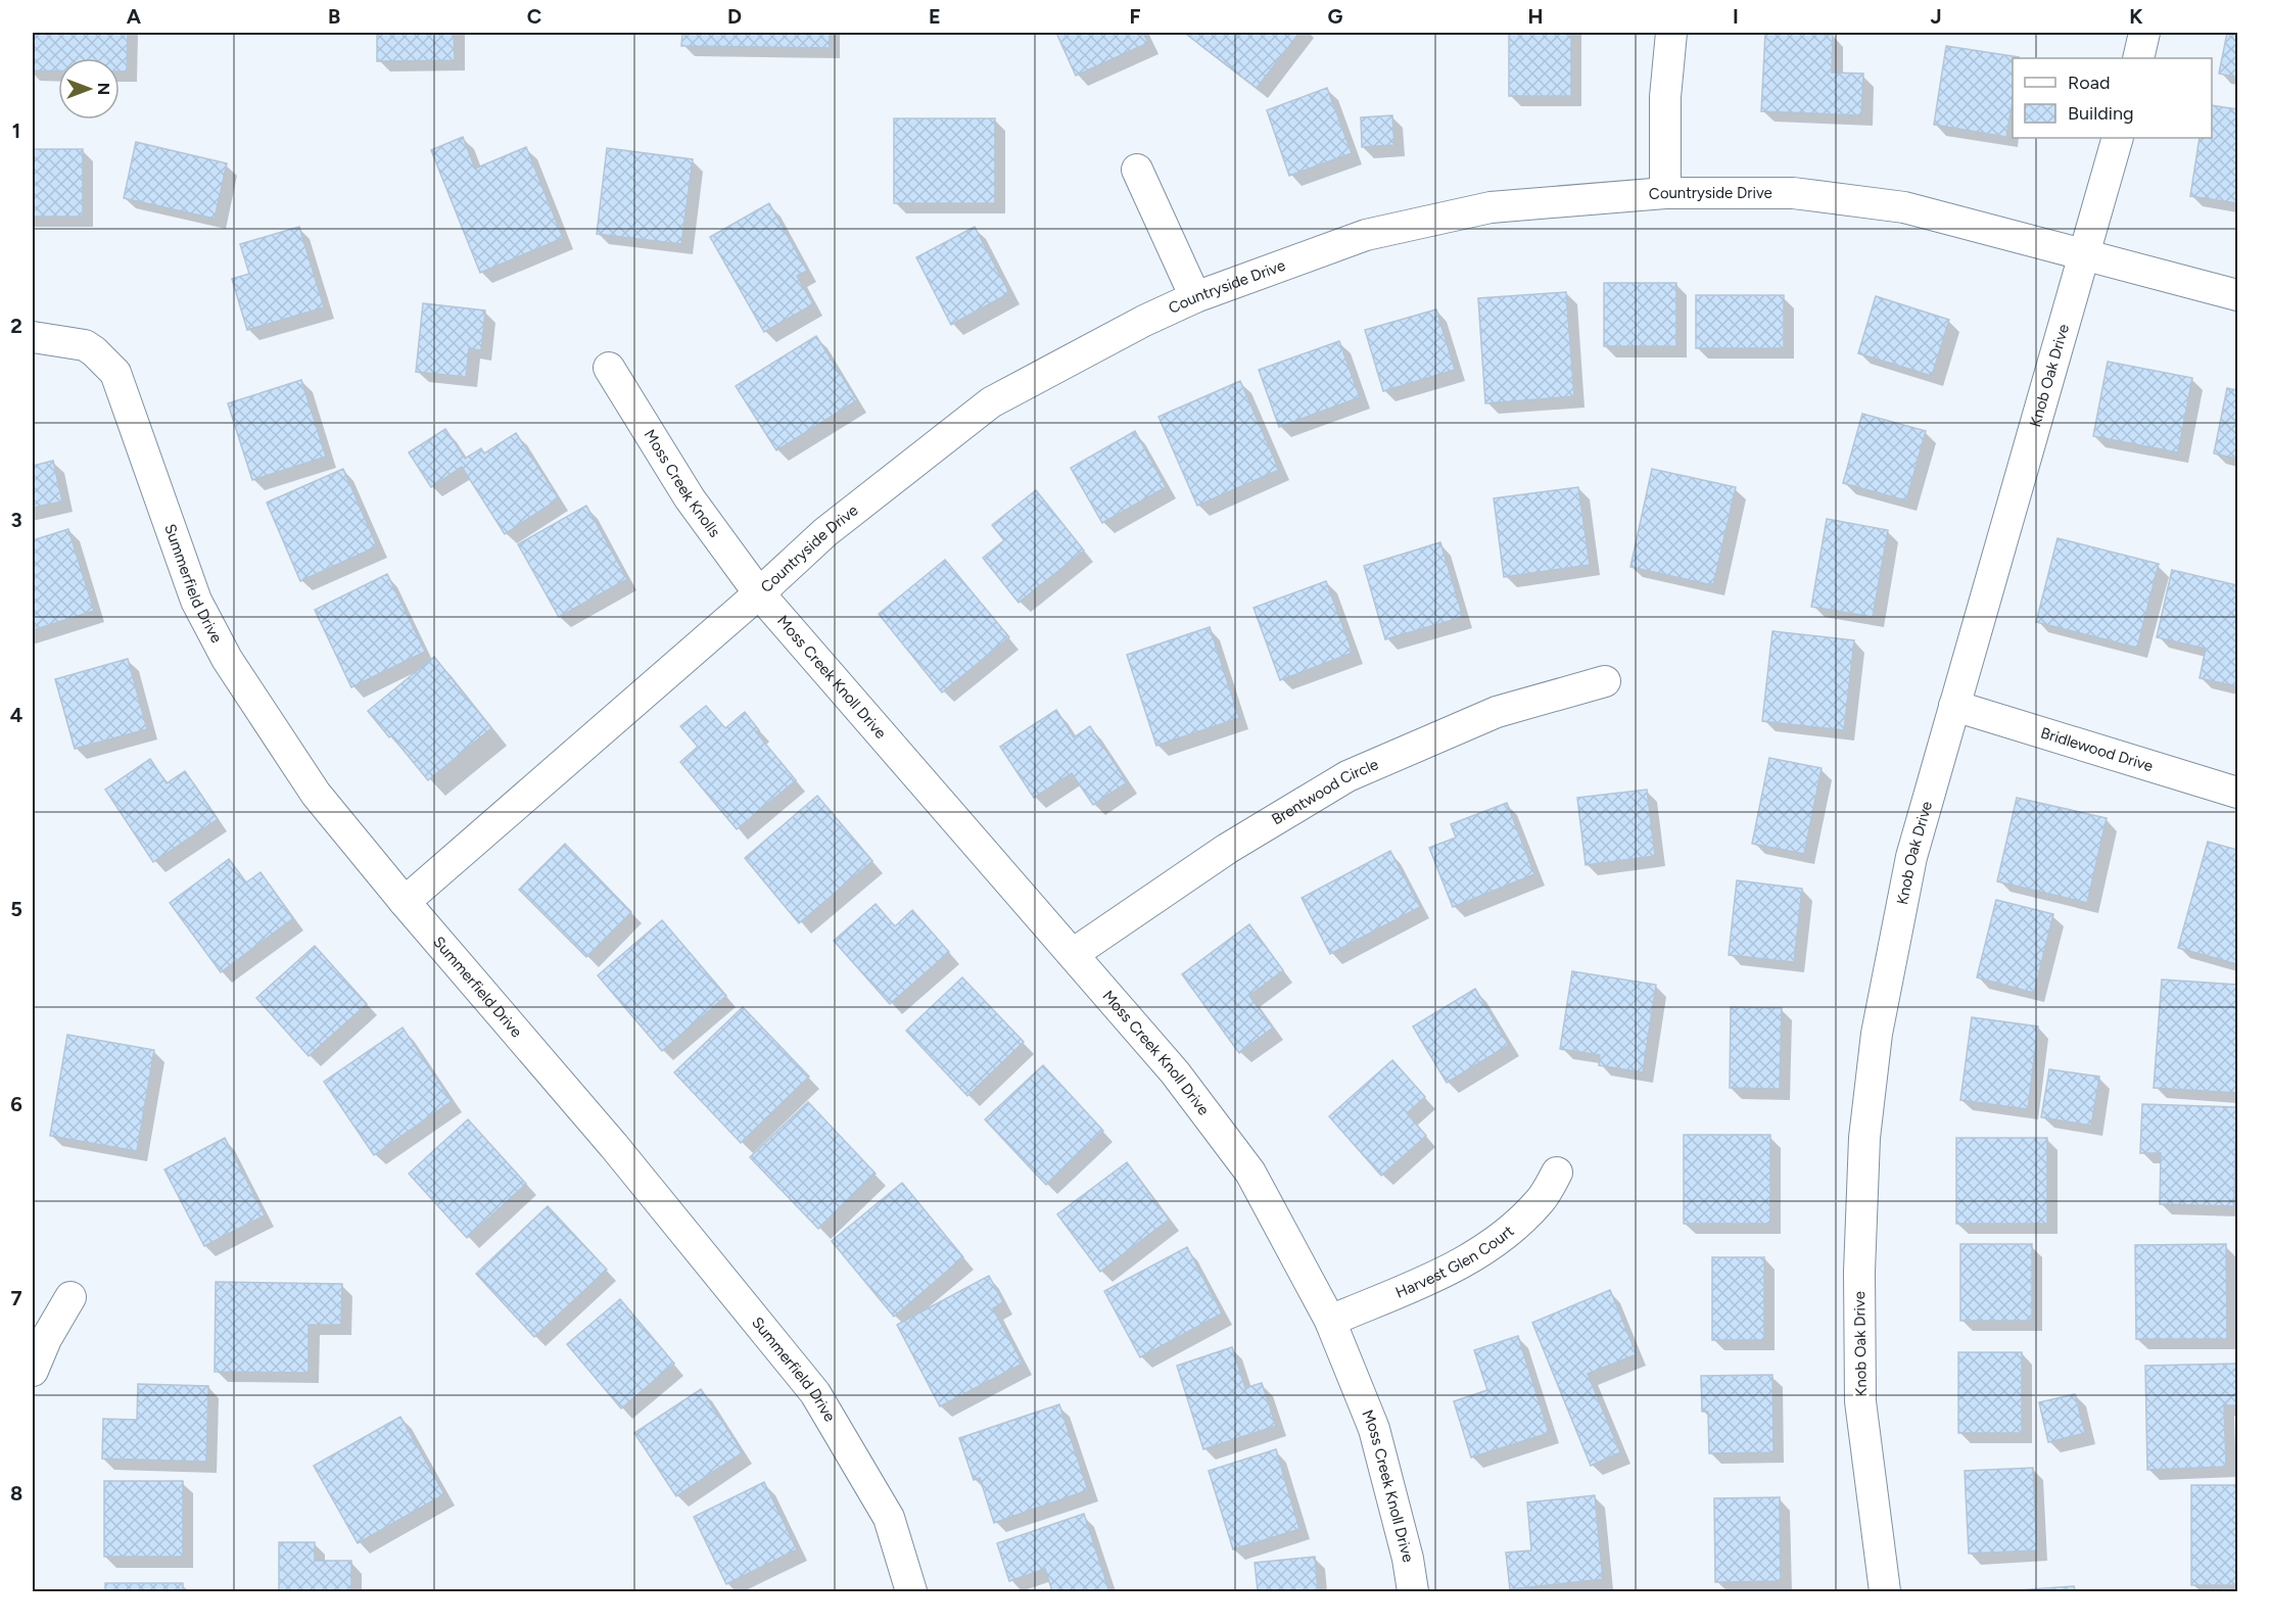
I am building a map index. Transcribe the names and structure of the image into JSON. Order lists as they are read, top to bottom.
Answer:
{
  "streets": {
    "street": [
      "Countryside Drive",
      "Knob Oak Drive",
      "Moss Creek Knolls",
      "Summerfield Drive",
      "Moss Creek Knoll Drive",
      "Bridlewood Drive",
      "Brentwood Circle",
      "Harvest Glen Court"
    ]
  },
  "crossings": [
    ["Countryside Drive", "Knob Oak Drive"],
    ["Countryside Drive", "Moss Creek Knolls"],
    ["Countryside Drive", "Summerfield Drive"],
    ["Countryside Drive", "Moss Creek Knoll Drive"],
    ["Knob Oak Drive", "Bridlewood Drive"],
    ["Moss Creek Knolls", "Moss Creek Knoll Drive"],
    ["Moss Creek Knoll Drive", "Brentwood Circle"],
    ["Moss Creek Knoll Drive", "Harvest Glen Court"]
  ],
  "legend": ["Road", "Building"],
  "north": "right",
  "grid": {
    "columns": [
      "A",
      "B",
      "C",
      "D",
      "E",
      "F",
      "G",
      "H",
      "I",
      "J",
      "K"
    ],
    "rows": [
      "1",
      "2",
      "3",
      "4",
      "5",
      "6",
      "7",
      "8"
    ]
  }
}
